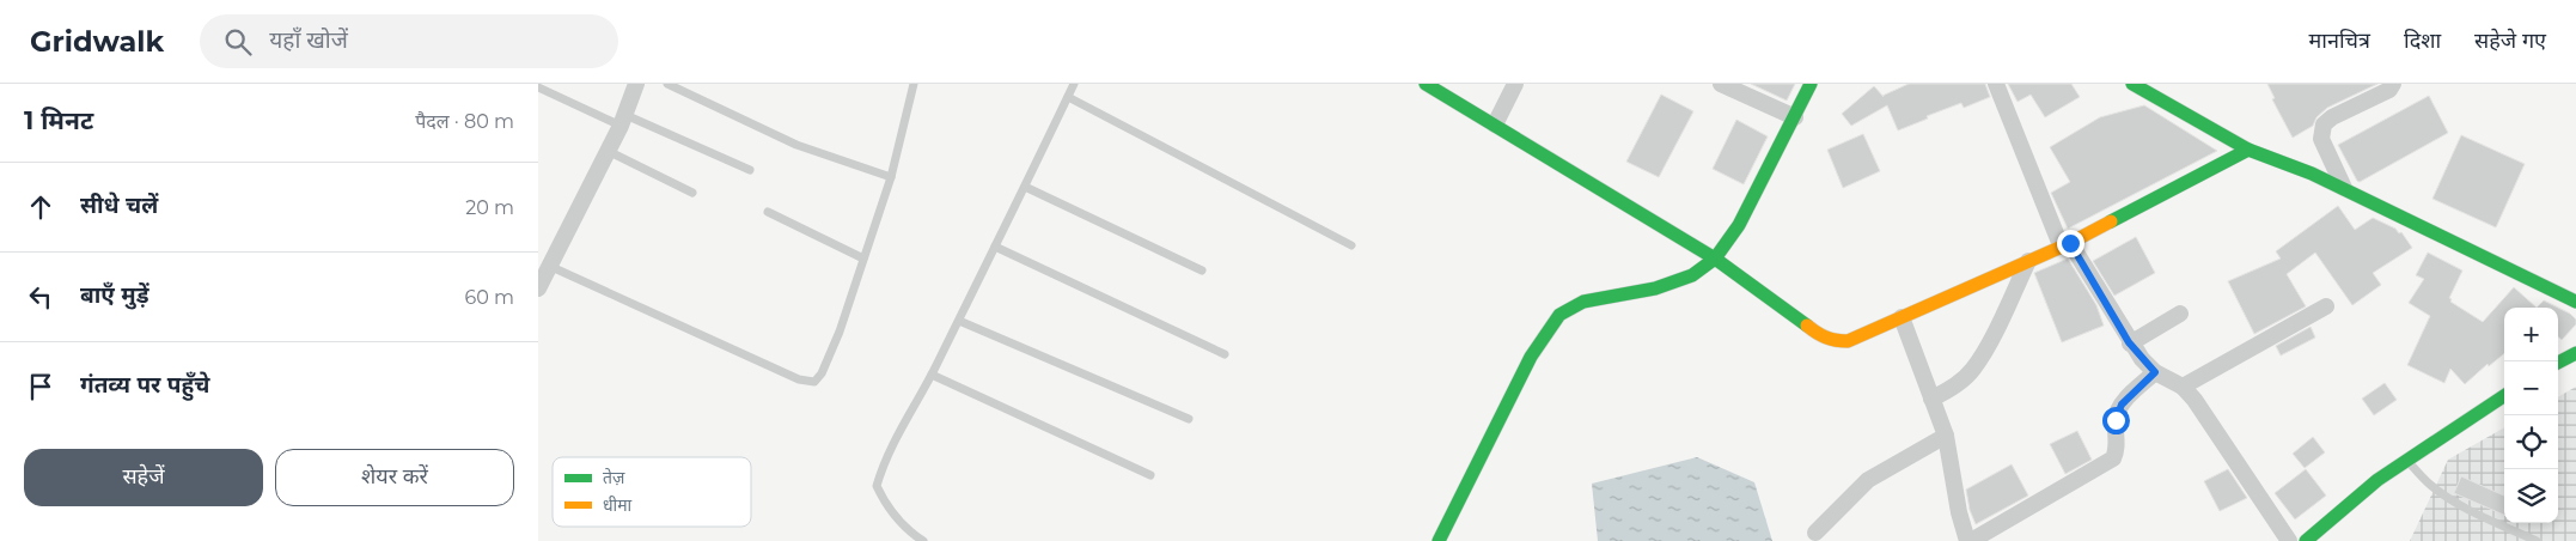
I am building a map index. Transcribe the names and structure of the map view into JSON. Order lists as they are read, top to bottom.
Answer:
{
  "legend": ["तेज़", "धीमा"],
  "page": {
    "header": "Gridwalk",
    "search": "यहाँ खोजें",
    "nav": ["मानचित्र", "दिशा", "सहेजे गए"],
    "heading": ["1 मिनट", "पैदल · 80 m"],
    "list": [
      ["सीधे चलें", "20 m"],
      ["बाएँ मुड़ें", "60 m"],
      "गंतव्य पर पहुँचे"
    ],
    "map_buttons": ["+", "−"],
    "buttons": ["सहेजें", "शेयर करें"]
  }
}
